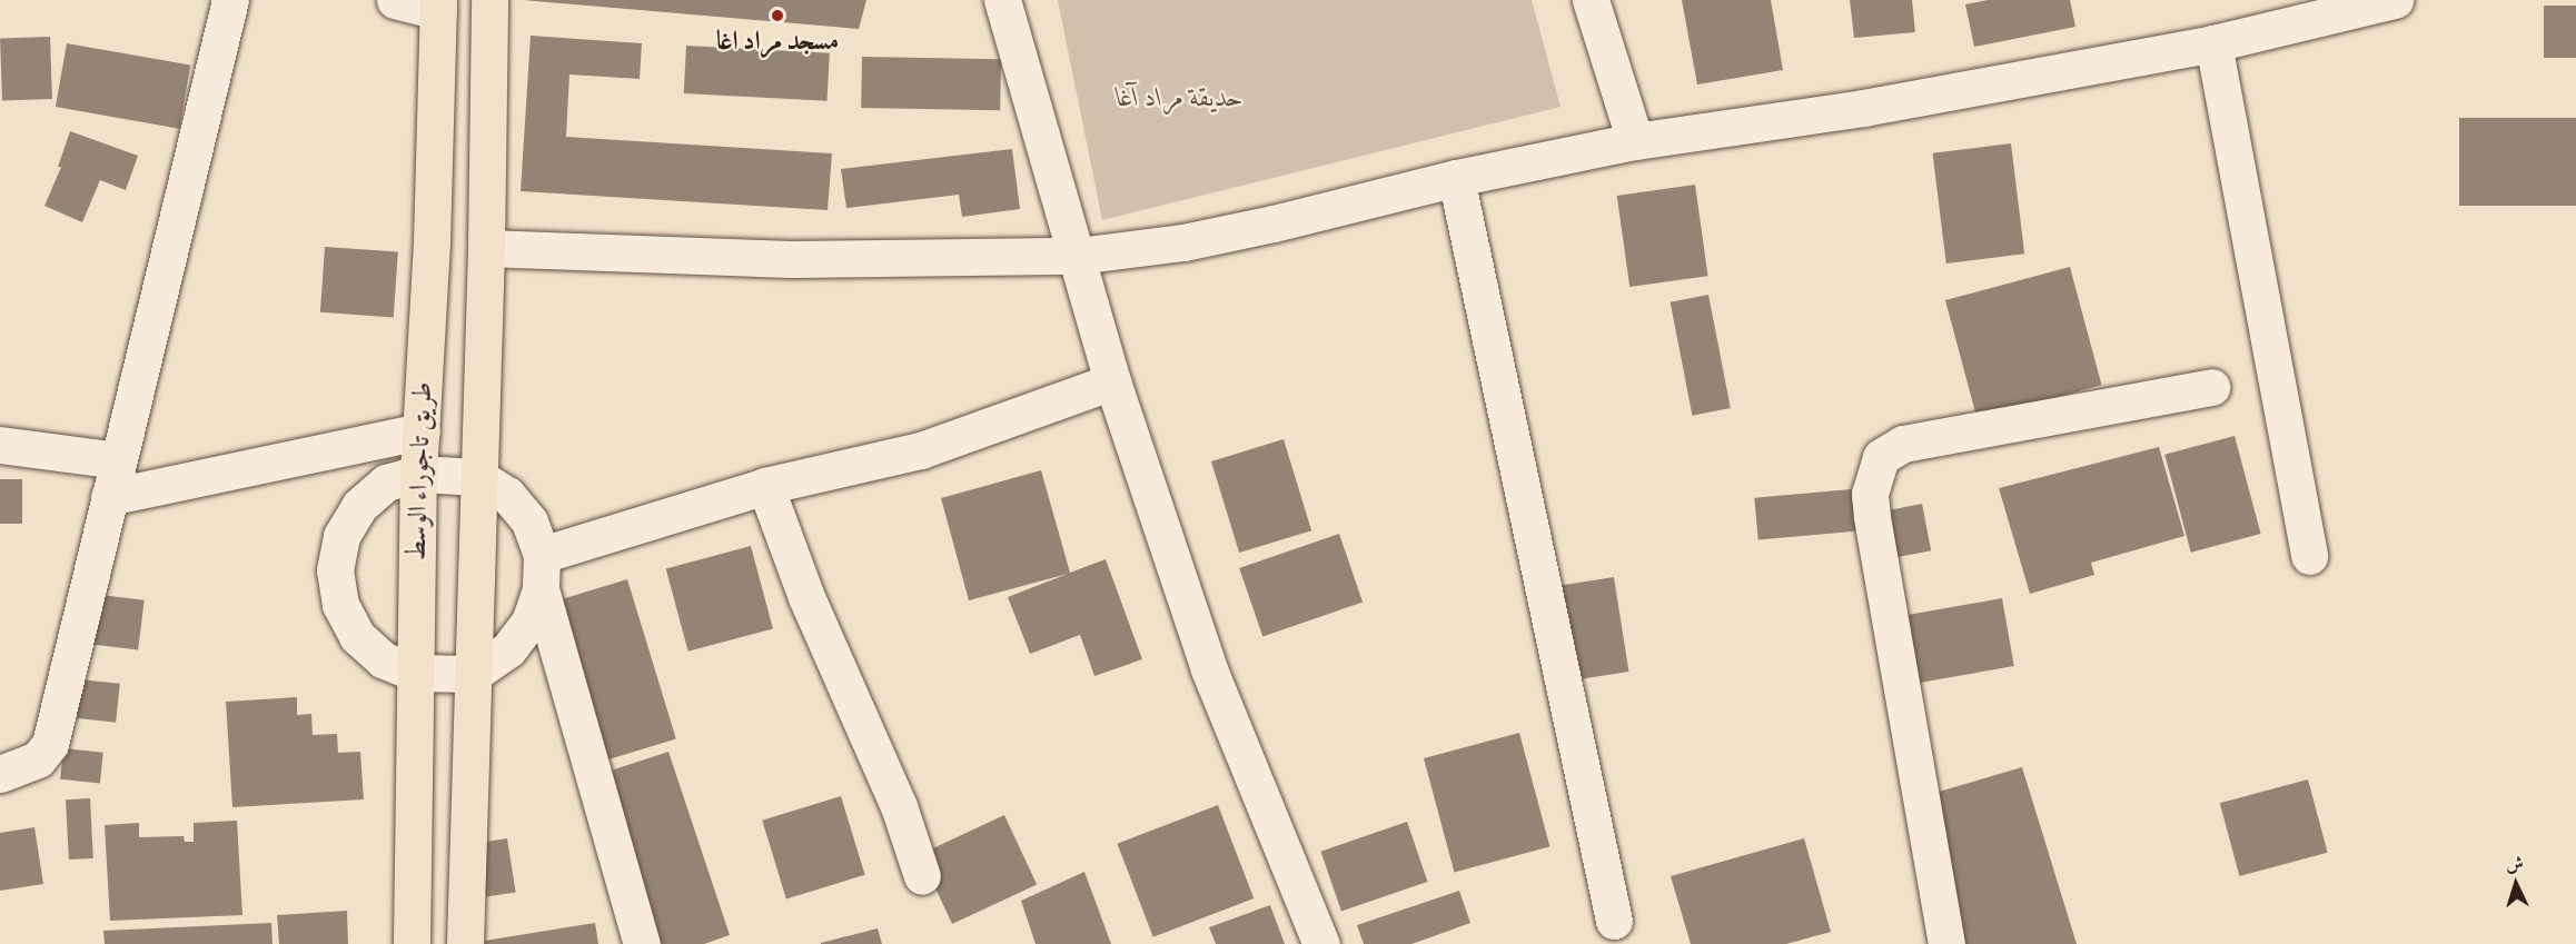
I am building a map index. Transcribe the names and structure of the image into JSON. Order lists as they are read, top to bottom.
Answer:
{
  "streets": {
    "main road": ["طريق تاجوراء الوسط"]
  },
  "parks": ["حديقة مراد آغا"],
  "places": ["مسجد مراد اغا"],
  "north": "top"
}
